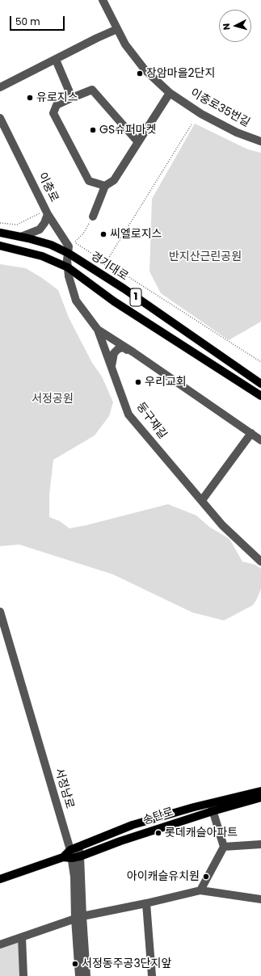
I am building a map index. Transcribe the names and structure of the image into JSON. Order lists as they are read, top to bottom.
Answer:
{
  "streets": {
    "main road": ["경기대로", "1", "송탄로"],
    "street": [
      "이충로35번길",
      "이충로",
      "둥구재길",
      "서정남로"
    ]
  },
  "crossings": [
    ["이충로", "경기대로"],
    ["이충로", "1"],
    ["이충로", "둥구재길"],
    ["1", "둥구재길"],
    ["서정남로", "송탄로"]
  ],
  "parks": ["반지산근린공원", "서정공원"],
  "places": [
    "장암마을2단지",
    "유로지스",
    "GS슈퍼마켓",
    "씨엘로지스",
    "우리교회",
    "롯데캐슬아파트",
    "아이캐슬유치원",
    "서정동주공3단지앞"
  ],
  "scale_bar": "50 m",
  "north": "left"
}
